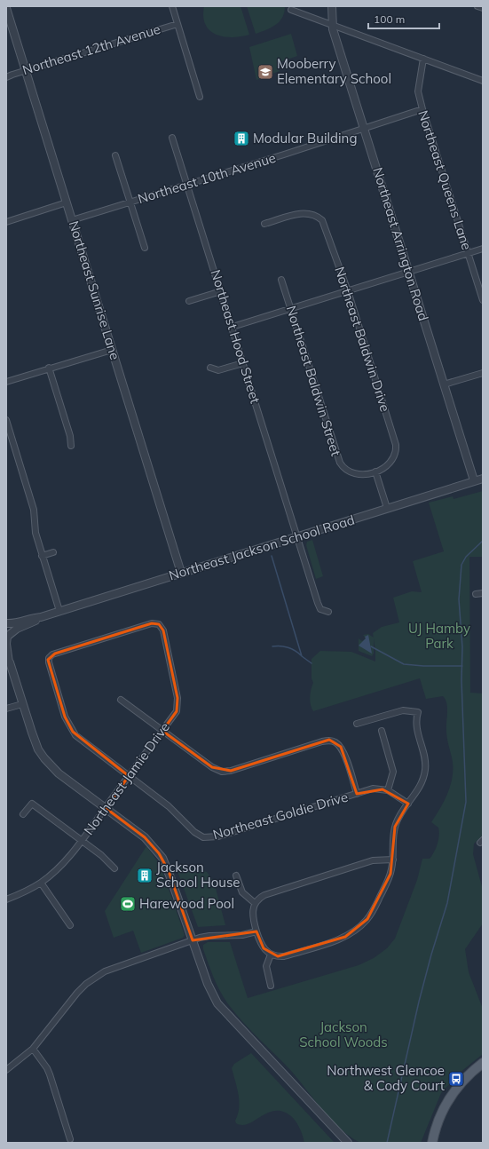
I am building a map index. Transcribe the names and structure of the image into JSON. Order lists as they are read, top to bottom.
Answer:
{
  "streets": {
    "street": [
      "Northeast 12th Avenue",
      "Northeast 10th Avenue",
      "Northeast Queens Lane",
      "Northeast Arrington Road",
      "Northeast Sunrise Lane",
      "Northeast Hood Street",
      "Northeast Baldwin Drive",
      "Northeast Baldwin Street",
      "Northeast Jackson School Road",
      "Northeast Jamie Drive",
      "Northeast Goldie Drive"
    ]
  },
  "crossings": [
    ["Northeast 12th Avenue", "Northeast Sunrise Lane"],
    ["Northeast 10th Avenue", "Northeast Queens Lane"],
    ["Northeast 10th Avenue", "Northeast Arrington Road"],
    ["Northeast 10th Avenue", "Northeast Sunrise Lane"],
    ["Northeast 10th Avenue", "Northeast Hood Street"],
    ["Northeast Arrington Road", "Northeast Jackson School Road"],
    ["Northeast Sunrise Lane", "Northeast Jackson School Road"],
    ["Northeast Hood Street", "Northeast Jackson School Road"],
    ["Northeast Baldwin Drive", "Northeast Baldwin Street"],
    ["Northeast Jamie Drive", "Northeast Goldie Drive"]
  ],
  "parks": ["UJ Hamby Park", "Jackson School Woods"],
  "places": {
    "school or university": ["Mooberry Elementary School"],
    "building": ["Modular Building", "Jackson School House"],
    "sports": ["Harewood Pool"],
    "bus stop": ["Northwest Glencoe & Cody Court"]
  },
  "scale_bar": "100 m"
}
